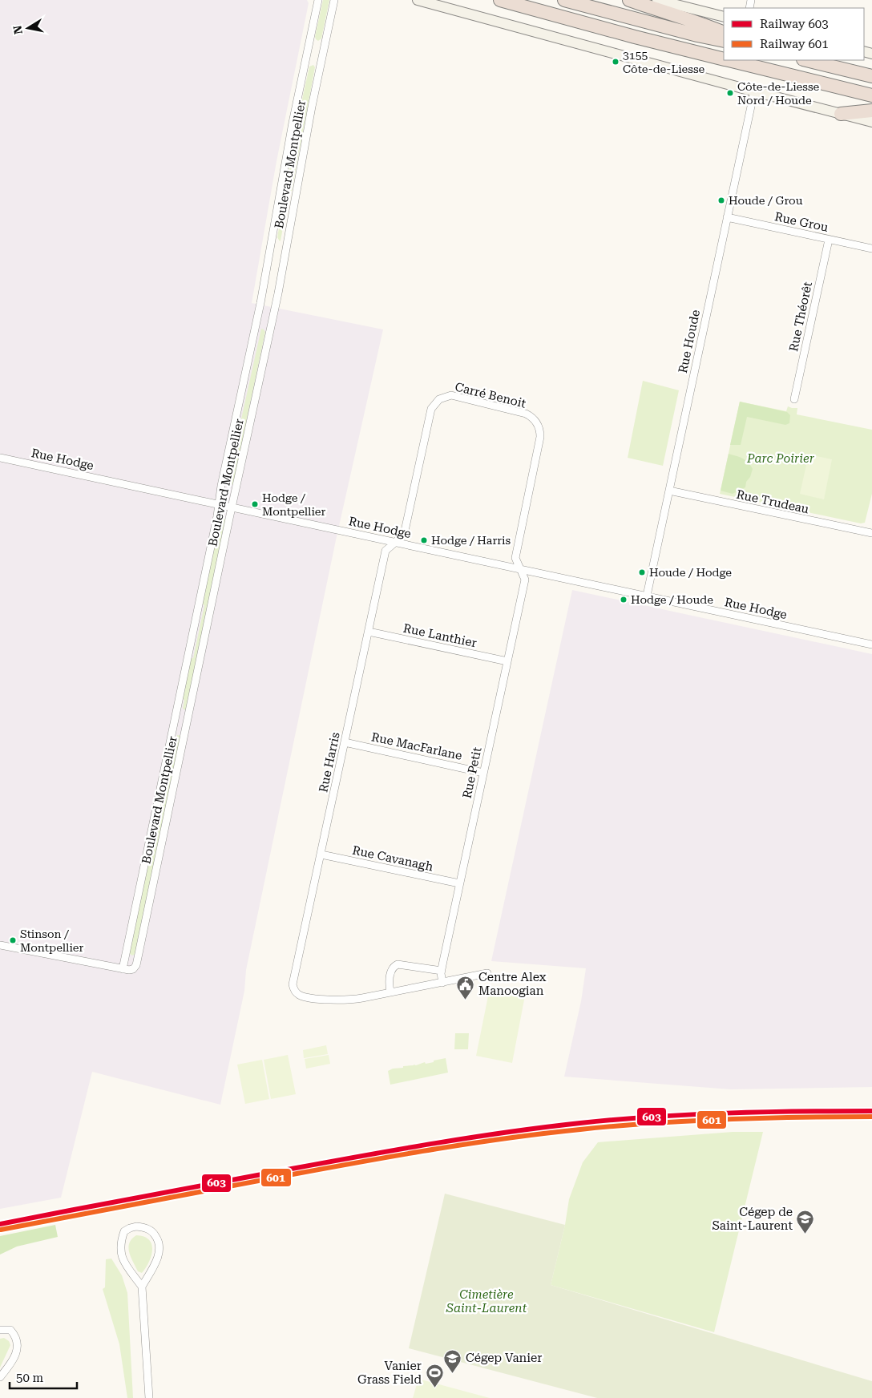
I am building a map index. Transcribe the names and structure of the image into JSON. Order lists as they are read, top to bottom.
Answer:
{
  "streets": {
    "street": [
      "Boulevard Montpellier",
      "Rue Grou",
      "Rue Théorêt",
      "Rue Houde",
      "Carré Benoit",
      "Rue Hodge",
      "Rue Trudeau",
      "Rue Lanthier",
      "Rue MacFarlane",
      "Rue Harris",
      "Rue Petit",
      "Rue Cavanagh"
    ]
  },
  "crossings": [
    ["Boulevard Montpellier", "Rue Hodge"],
    ["Rue Grou", "Rue Théorêt"],
    ["Rue Grou", "Rue Houde"],
    ["Rue Houde", "Rue Hodge"],
    ["Rue Houde", "Rue Trudeau"],
    ["Carré Benoit", "Rue Hodge"],
    ["Carré Benoit", "Rue Harris"],
    ["Carré Benoit", "Rue Petit"],
    ["Rue Hodge", "Rue Harris"],
    ["Rue Hodge", "Rue Petit"],
    ["Rue Lanthier", "Rue Harris"],
    ["Rue Lanthier", "Rue Petit"],
    ["Rue MacFarlane", "Rue Harris"],
    ["Rue MacFarlane", "Rue Petit"],
    ["Rue Harris", "Rue Cavanagh"],
    ["Rue Petit", "Rue Cavanagh"]
  ],
  "parks": ["Parc Poirier", "Cimetière Saint-Laurent"],
  "places": {
    "other": [
      "3155 Côte-de-Liesse",
      "Côte-de-Liesse Nord / Houde",
      "Houde / Grou",
      "Hodge / Montpellier",
      "Hodge / Harris",
      "Houde / Hodge",
      "Hodge / Houde",
      "Stinson / Montpellier"
    ],
    "public building": ["Centre Alex Manoogian"],
    "school or university": ["Cégep de Saint-Laurent", "Cégep Vanier"],
    "sports": ["Vanier Grass Field"]
  },
  "lines": ["rail line 603", "rail line 601"],
  "legend": ["Railway 603", "Railway 601"],
  "scale_bar": "50 m",
  "north": "left"
}
